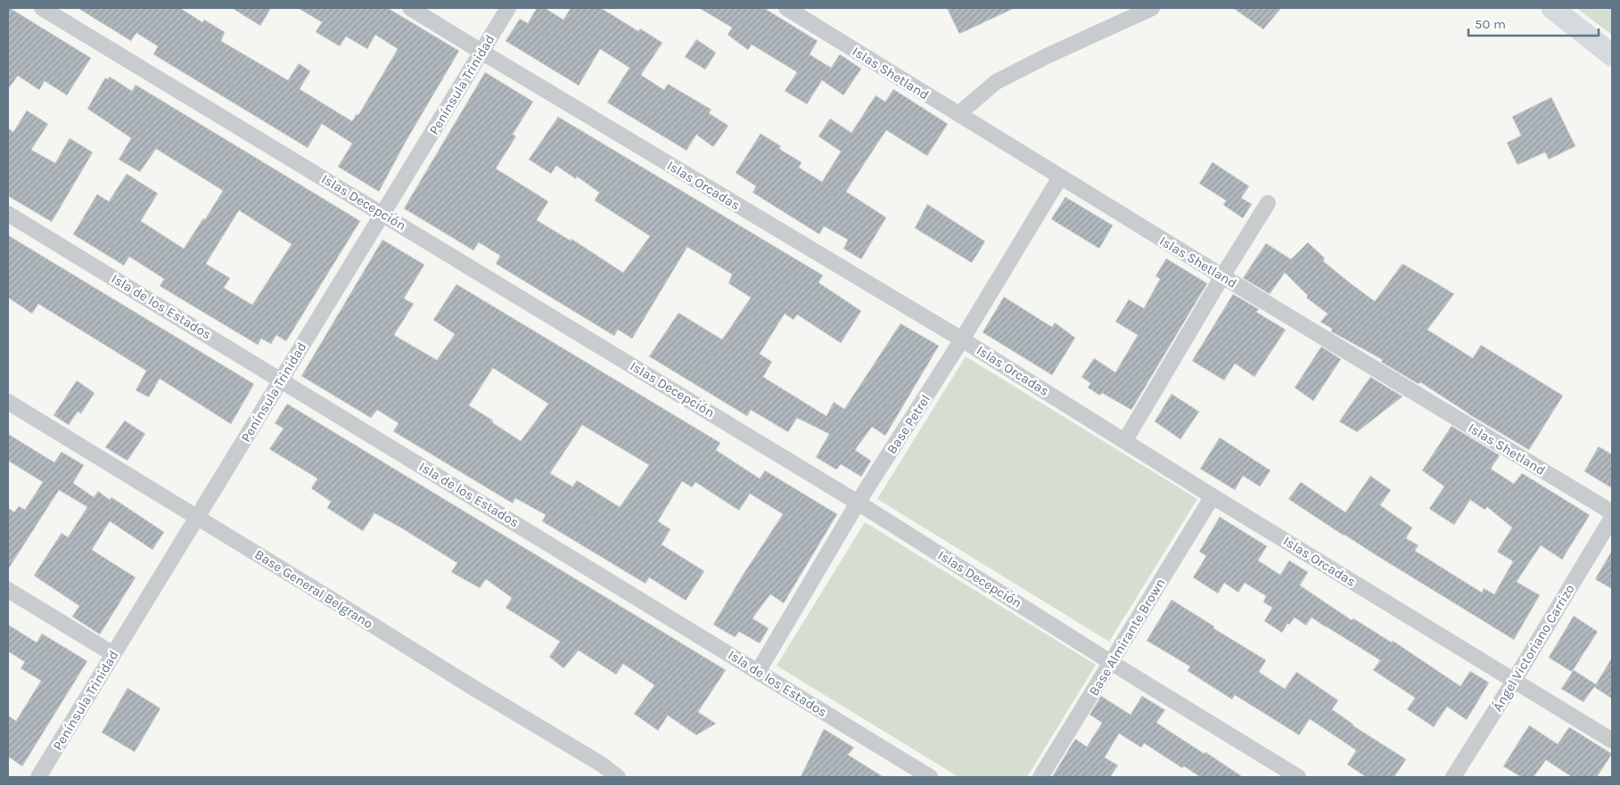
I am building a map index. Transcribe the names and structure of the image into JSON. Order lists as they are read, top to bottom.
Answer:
{
  "streets": {
    "street": [
      "Islas Shetland",
      "Península Trinidad",
      "Islas Orcadas",
      "Islas Decepción",
      "Isla de los Estados",
      "Base Petrel",
      "Base General Belgrano",
      "Base Almirante Brown",
      "Ángel Victoriano Carrizo"
    ]
  },
  "crossings": [
    ["Islas Shetland", "Base Petrel"],
    ["Península Trinidad", "Islas Orcadas"],
    ["Península Trinidad", "Islas Decepción"],
    ["Península Trinidad", "Isla de los Estados"],
    ["Península Trinidad", "Base General Belgrano"],
    ["Islas Orcadas", "Base Petrel"],
    ["Islas Orcadas", "Base Almirante Brown"],
    ["Islas Orcadas", "Ángel Victoriano Carrizo"],
    ["Islas Decepción", "Base Petrel"],
    ["Islas Decepción", "Base Almirante Brown"],
    ["Isla de los Estados", "Base Petrel"]
  ],
  "scale_bar": "50 m"
}
